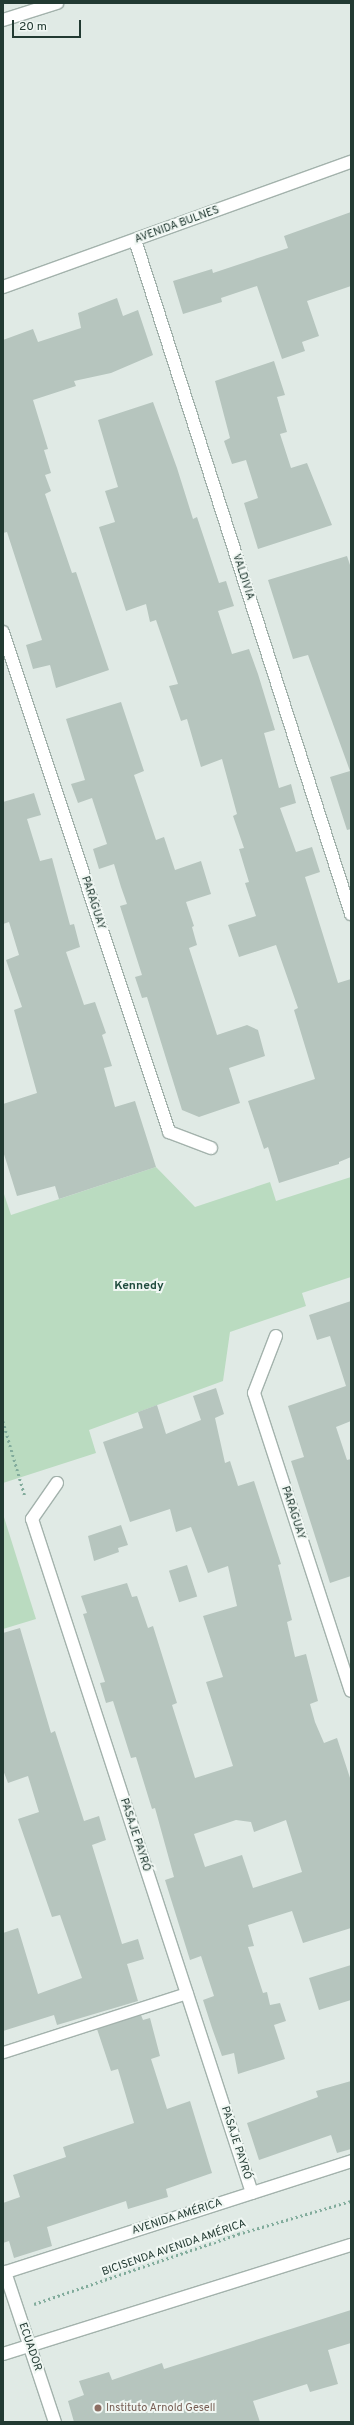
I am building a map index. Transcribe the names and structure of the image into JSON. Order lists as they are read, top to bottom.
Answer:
{
  "streets": {
    "street": [
      "AVENIDA BULNES",
      "VALDIVIA",
      "PARAGUAY",
      "PASAJE PAYRÓ",
      "AVENIDA AMÉRICA",
      "ECUADOR"
    ],
    "path": ["BICISENDA AVENIDA AMÉRICA"]
  },
  "crossings": [
    ["AVENIDA BULNES", "VALDIVIA"],
    ["PASAJE PAYRÓ", "AVENIDA AMÉRICA"],
    ["AVENIDA AMÉRICA", "ECUADOR"],
    ["BICISENDA AVENIDA AMÉRICA", "ECUADOR"]
  ],
  "districts": ["Kennedy"],
  "places": ["Instituto Arnold Gesell"],
  "scale_bar": "20 m"
}
